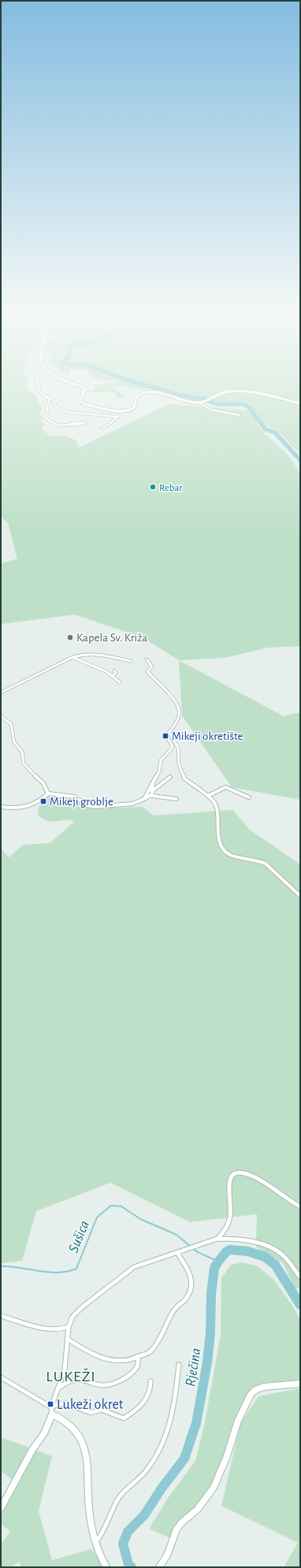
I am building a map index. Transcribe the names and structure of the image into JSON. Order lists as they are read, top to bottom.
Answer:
{
  "districts": ["LUKEŽI"],
  "water": ["Sušica", "Rječina"],
  "places": {
    "other": ["Rebar", "Kapela Sv. Križa"],
    "transit": ["Mikeji okretište", "Mikeji groblje", "Lukeži okret"]
  }
}
